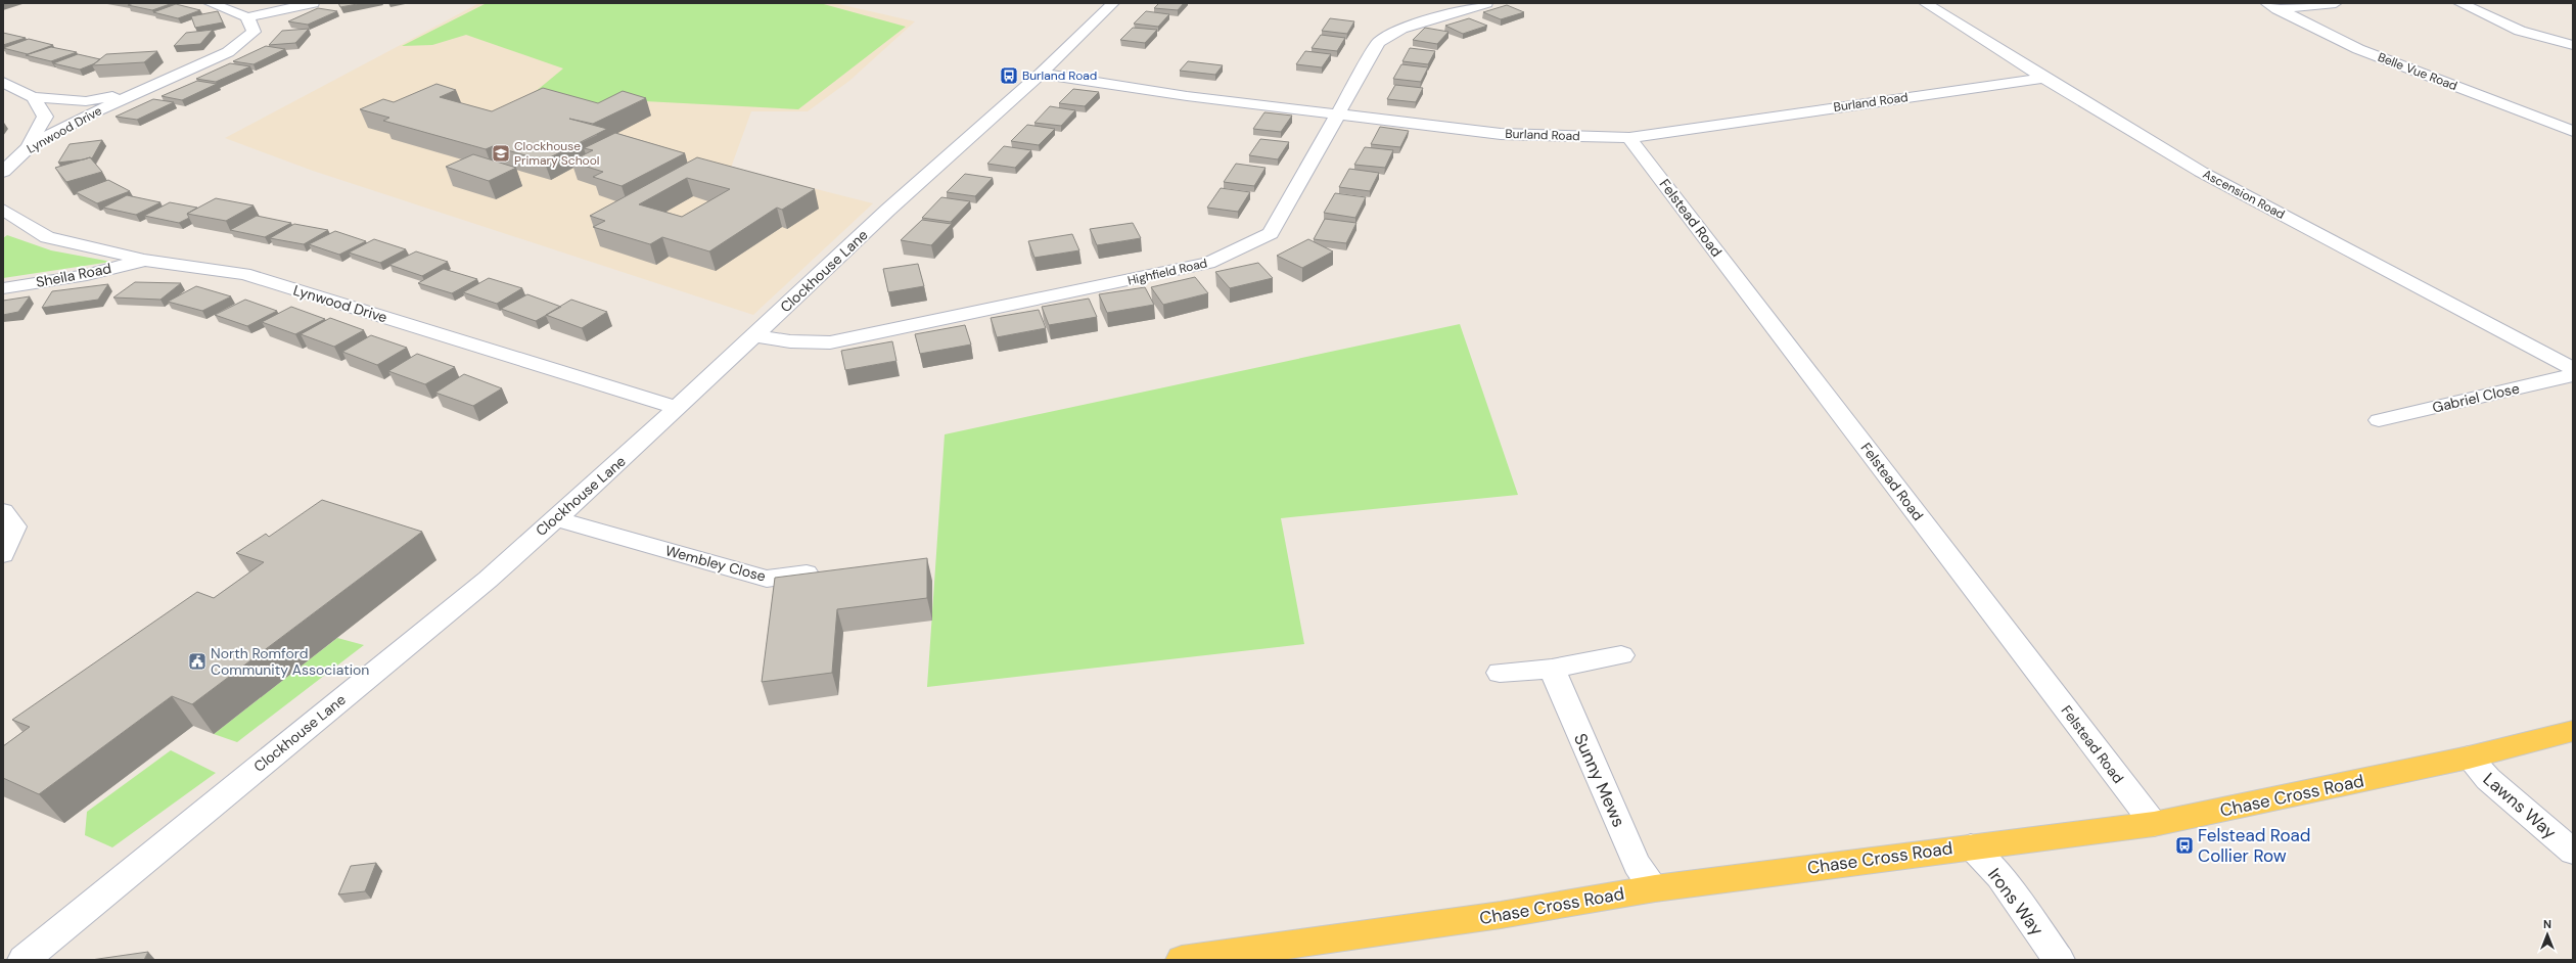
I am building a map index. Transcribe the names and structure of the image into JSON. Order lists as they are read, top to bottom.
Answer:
{
  "streets": {
    "main road": ["Chase Cross Road"],
    "street": [
      "Belle Vue Road",
      "Burland Road",
      "Lynwood Drive",
      "Ascension Road",
      "Felstead Road",
      "Clockhouse Lane",
      "Highfield Road",
      "Sheila Road",
      "Gabriel Close",
      "Wembley Close",
      "Sunny Mews",
      "Lawns Way",
      "Irons Way"
    ]
  },
  "crossings": [
    ["Burland Road", "Ascension Road"],
    ["Burland Road", "Felstead Road"],
    ["Burland Road", "Clockhouse Lane"],
    ["Burland Road", "Highfield Road"],
    ["Lynwood Drive", "Clockhouse Lane"],
    ["Lynwood Drive", "Sheila Road"],
    ["Felstead Road", "Chase Cross Road"],
    ["Clockhouse Lane", "Highfield Road"],
    ["Clockhouse Lane", "Wembley Close"],
    ["Sunny Mews", "Chase Cross Road"],
    ["Chase Cross Road", "Lawns Way"],
    ["Chase Cross Road", "Irons Way"]
  ],
  "places": {
    "bus stop": ["Burland Road", "Felstead Road Collier Row"],
    "school or university": ["Clockhouse Primary School"],
    "public building": ["North Romford Community Association"]
  },
  "north": "top"
}
